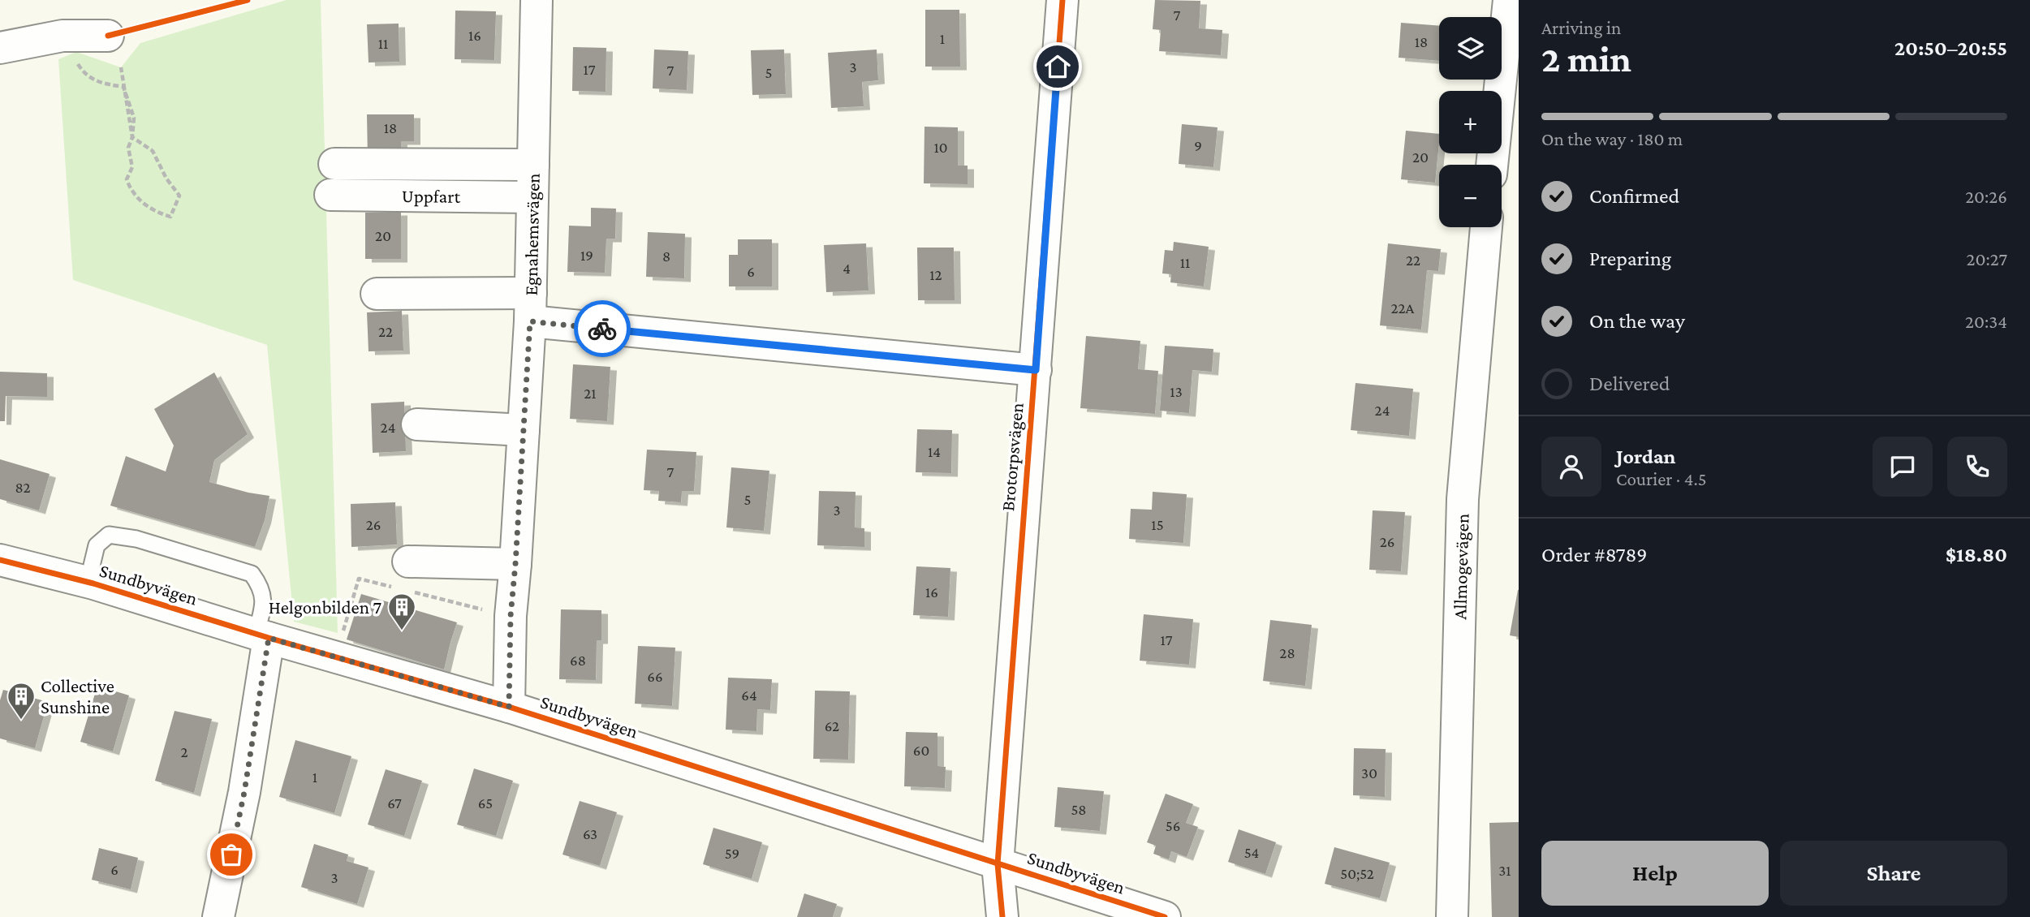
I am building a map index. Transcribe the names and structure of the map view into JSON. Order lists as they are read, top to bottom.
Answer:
{
  "streets": {
    "street": [
      "Uppfart",
      "Egnahemsvägen",
      "Brotorpsvägen",
      "Allmogevägen",
      "Sundbyvägen"
    ]
  },
  "crossings": [
    ["Uppfart", "Egnahemsvägen"],
    ["Egnahemsvägen", "Sundbyvägen"],
    ["Brotorpsvägen", "Sundbyvägen"]
  ],
  "places": {
    "building": ["Helgonbilden 7", "Collective Sunshine"]
  },
  "house_numbers": [
    "7",
    "16",
    "1",
    "18",
    "11",
    "3",
    "17",
    "7",
    "5",
    "18",
    "9",
    "10",
    "20",
    "20",
    "19",
    "8",
    "22",
    "11",
    "4",
    "6",
    "12",
    "22A",
    "22",
    "13",
    "21",
    "24",
    "24",
    "14",
    "7",
    "82",
    "5",
    "3",
    "26",
    "15",
    "26",
    "16",
    "17",
    "28",
    "68",
    "66",
    "64",
    "62",
    "60",
    "2",
    "30",
    "1",
    "67",
    "65",
    "58",
    "56",
    "63",
    "54",
    "59",
    "6",
    "31",
    "50;52",
    "3"
  ],
  "page": {
    "heading": ["2 min", "Arriving in", "20:50–20:55"],
    "panel": [
      "Jordan",
      "Courier · 4.5",
      "Order #8789",
      "$18.80"
    ],
    "map_buttons": ["+", "−"],
    "bar": "On the way · 180 m",
    "list": [
      ["Confirmed", "20:26"],
      ["Preparing", "20:27"],
      ["On the way", "20:34"],
      "Delivered"
    ],
    "buttons": ["Help", "Share"]
  }
}
